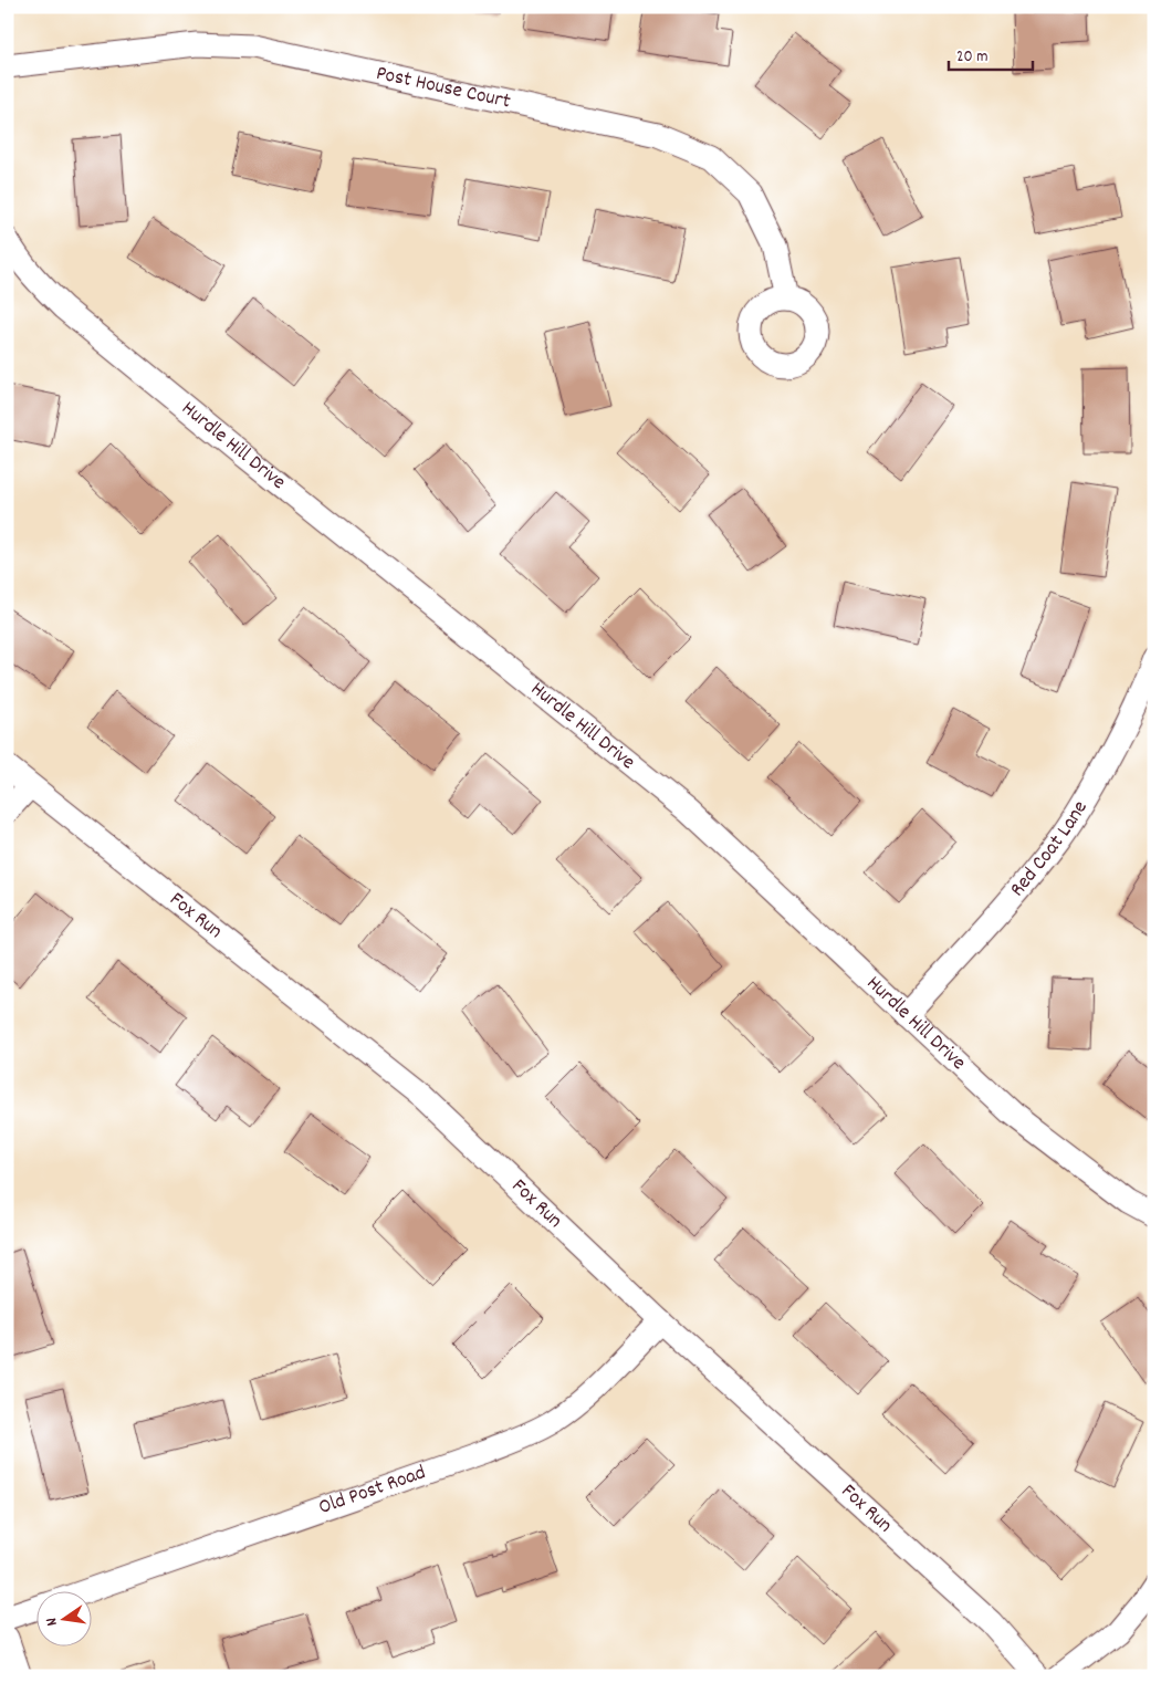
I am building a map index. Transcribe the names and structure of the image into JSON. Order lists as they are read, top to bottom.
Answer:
{
  "streets": {
    "street": [
      "Post House Court",
      "Hurdle Hill Drive",
      "Red Coat Lane",
      "Fox Run",
      "Old Post Road"
    ]
  },
  "crossings": [
    ["Hurdle Hill Drive", "Red Coat Lane"],
    ["Fox Run", "Old Post Road"]
  ],
  "scale_bar": "20 m",
  "north": "left"
}
